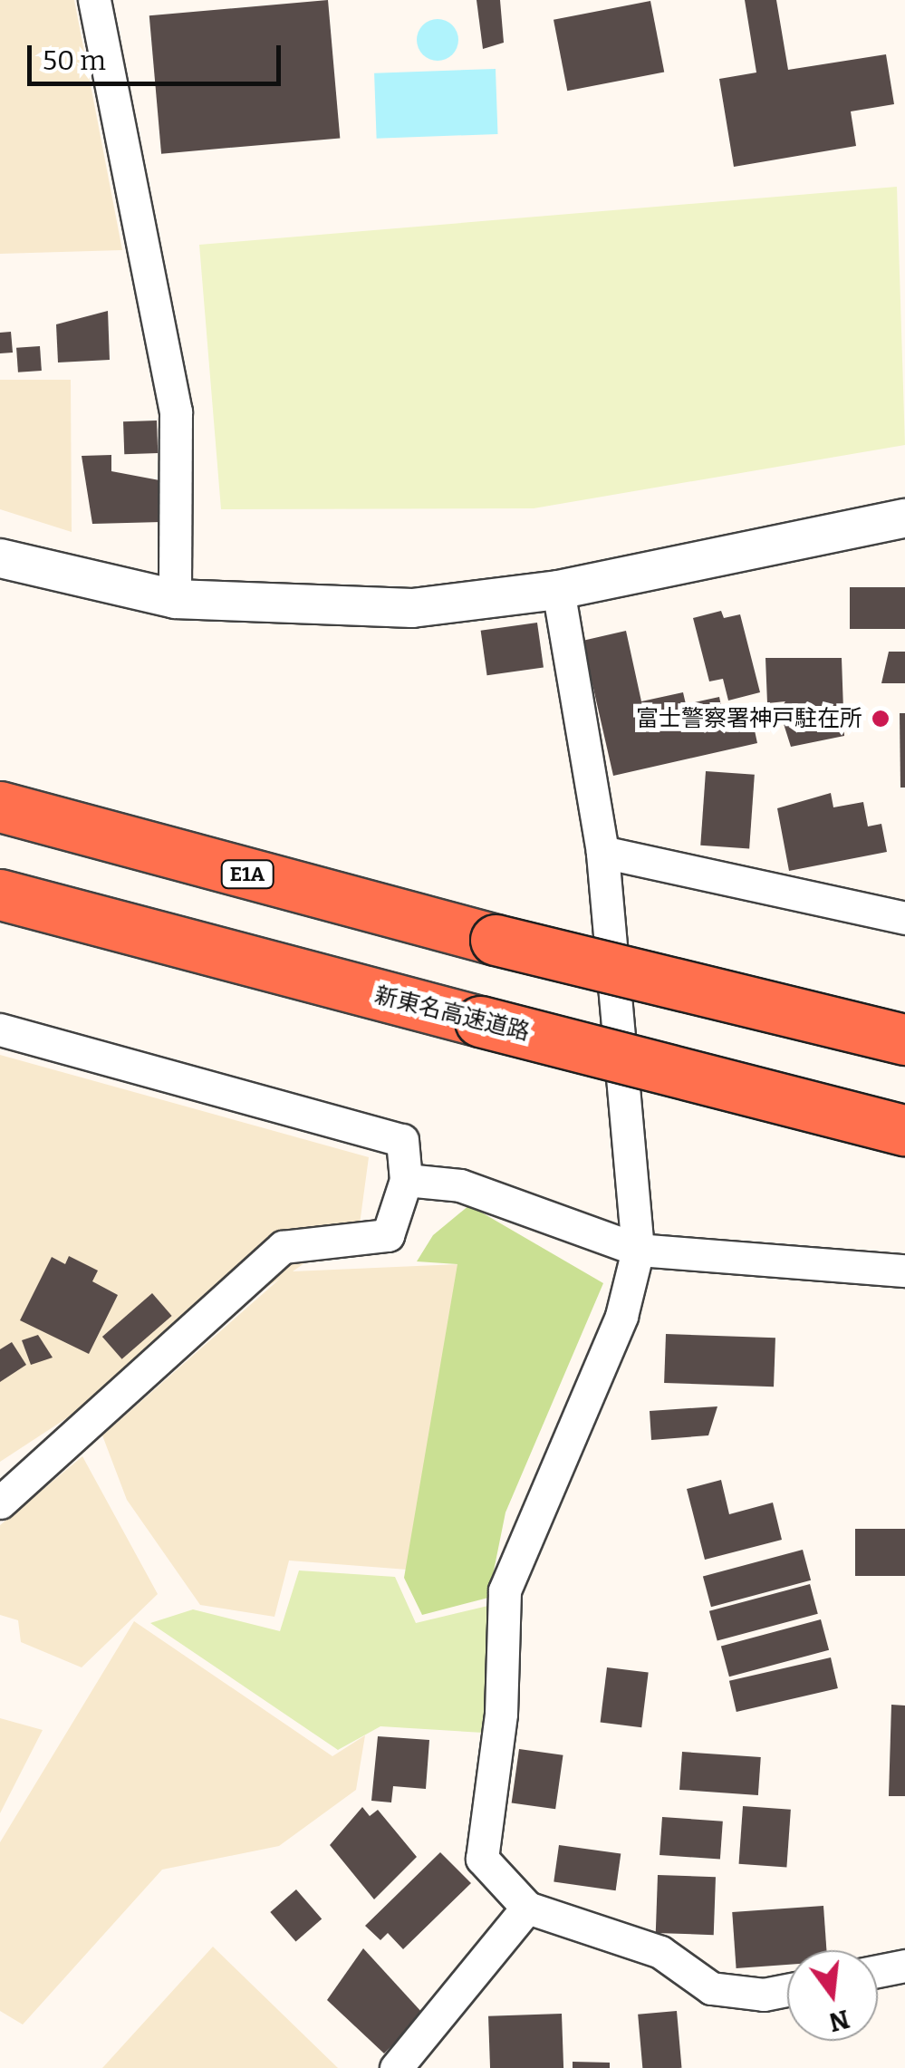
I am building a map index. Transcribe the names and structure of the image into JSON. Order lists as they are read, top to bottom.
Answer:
{
  "streets": {
    "highway": ["E1A", "新東名高速道路"]
  },
  "places": ["富士警察署神戸駐在所"],
  "scale_bar": "50 m",
  "north": "bottom"
}
